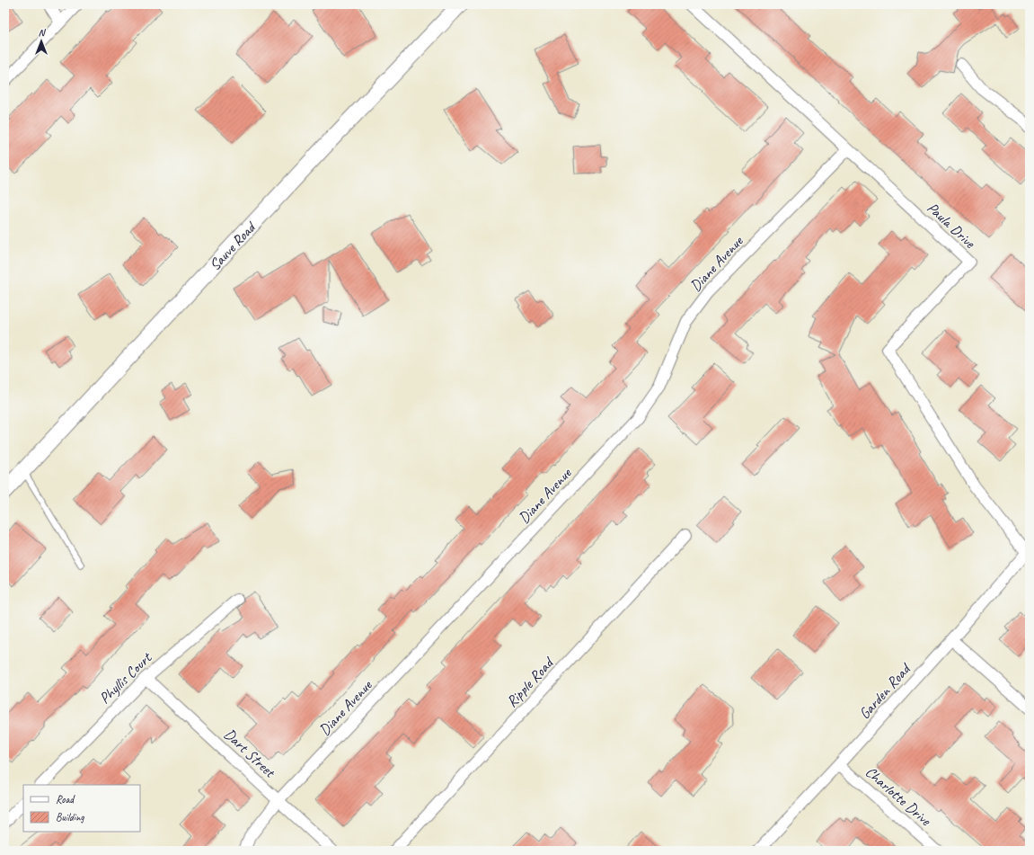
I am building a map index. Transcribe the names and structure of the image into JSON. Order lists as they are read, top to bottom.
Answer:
{
  "streets": {
    "street": [
      "Paula Drive",
      "Sauve Road",
      "Diane Avenue",
      "Phyllis Court",
      "Ripple Road",
      "Garden Road",
      "Dart Street",
      "Charlotte Drive"
    ]
  },
  "crossings": [
    ["Paula Drive", "Diane Avenue"],
    ["Paula Drive", "Garden Road"],
    ["Diane Avenue", "Dart Street"],
    ["Phyllis Court", "Dart Street"],
    ["Garden Road", "Charlotte Drive"]
  ],
  "legend": ["Road", "Building"],
  "north": "top"
}
